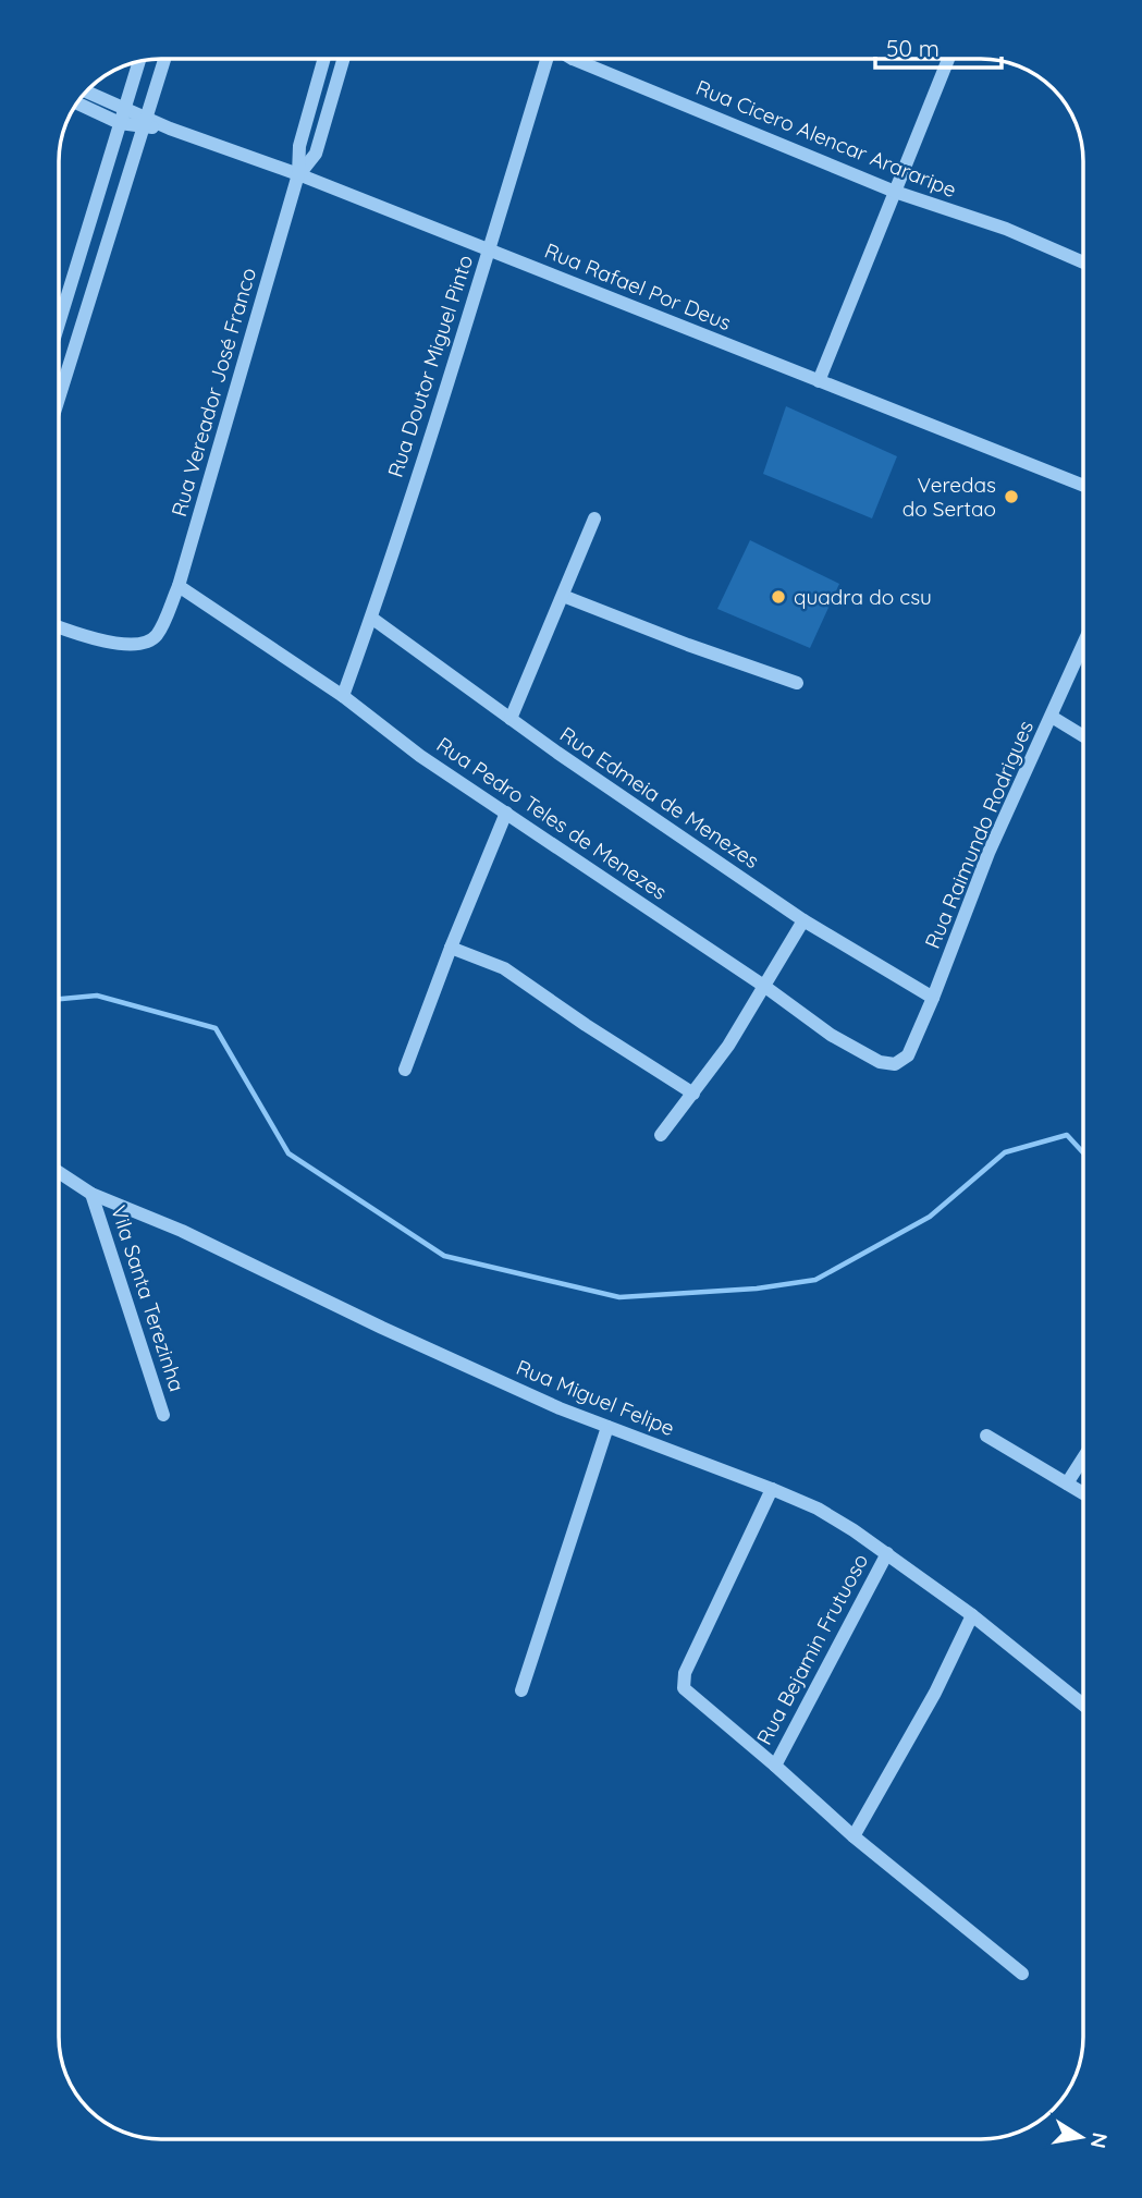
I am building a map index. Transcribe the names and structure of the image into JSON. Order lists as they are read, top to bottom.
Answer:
{
  "streets": {
    "street": [
      "Rua Cicero Alencar Arararipe",
      "Rua Rafael Por Deus",
      "Rua Doutor Miguel Pinto",
      "Rua Vereador José Franco",
      "Rua Edmeia de Menezes",
      "Rua Pedro Teles de Menezes",
      "Rua Raimundo Rodrigues",
      "Vila Santa Terezinha",
      "Rua Miguel Felipe",
      "Rua Bejamin Frutuoso"
    ]
  },
  "crossings": [
    ["Rua Rafael Por Deus", "Rua Doutor Miguel Pinto"],
    ["Rua Rafael Por Deus", "Rua Vereador José Franco"],
    ["Rua Doutor Miguel Pinto", "Rua Edmeia de Menezes"],
    ["Rua Doutor Miguel Pinto", "Rua Pedro Teles de Menezes"],
    ["Rua Vereador José Franco", "Rua Pedro Teles de Menezes"],
    ["Rua Edmeia de Menezes", "Rua Raimundo Rodrigues"],
    ["Rua Pedro Teles de Menezes", "Rua Raimundo Rodrigues"],
    ["Vila Santa Terezinha", "Rua Miguel Felipe"],
    ["Rua Miguel Felipe", "Rua Bejamin Frutuoso"]
  ],
  "places": ["Veredas do Sertao", "quadra do csu"],
  "scale_bar": "50 m",
  "north": "right"
}
